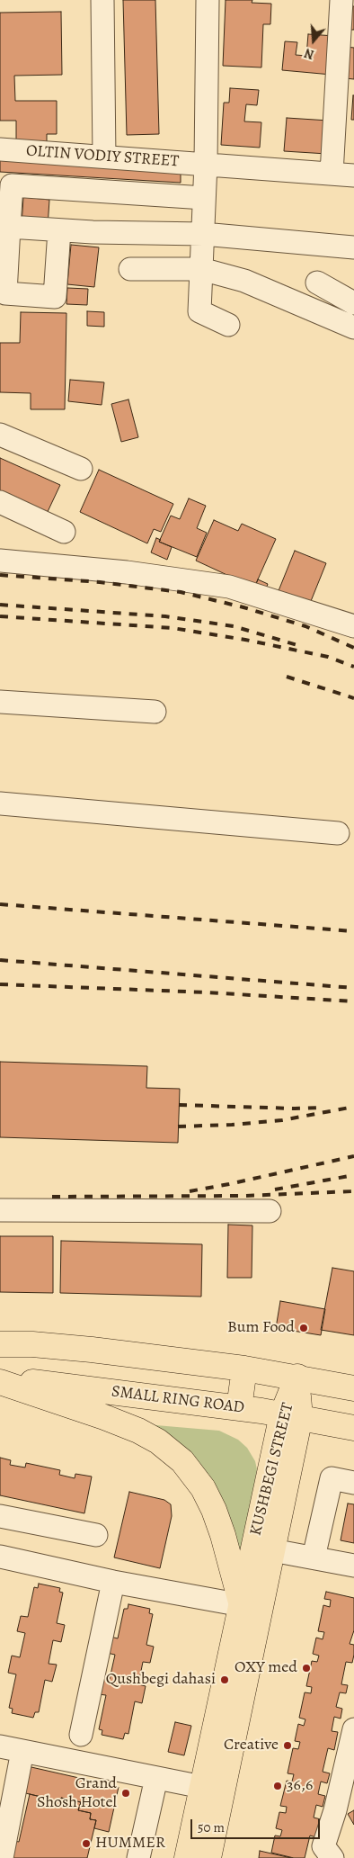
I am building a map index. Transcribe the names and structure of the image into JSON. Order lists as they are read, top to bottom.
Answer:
{
  "streets": {
    "main road": ["SMALL RING ROAD", "KUSHBEGI STREET"],
    "street": ["OLTIN VODIY STREET"]
  },
  "crossings": [
    ["SMALL RING ROAD", "KUSHBEGI STREET"]
  ],
  "places": [
    "Bum Food",
    "OXY med",
    "Qushbegi dahasi",
    "Creative",
    "36,6",
    "Grand Shosh Hotel",
    "HUMMER"
  ],
  "scale_bar": "50 m",
  "north": "bottom"
}
